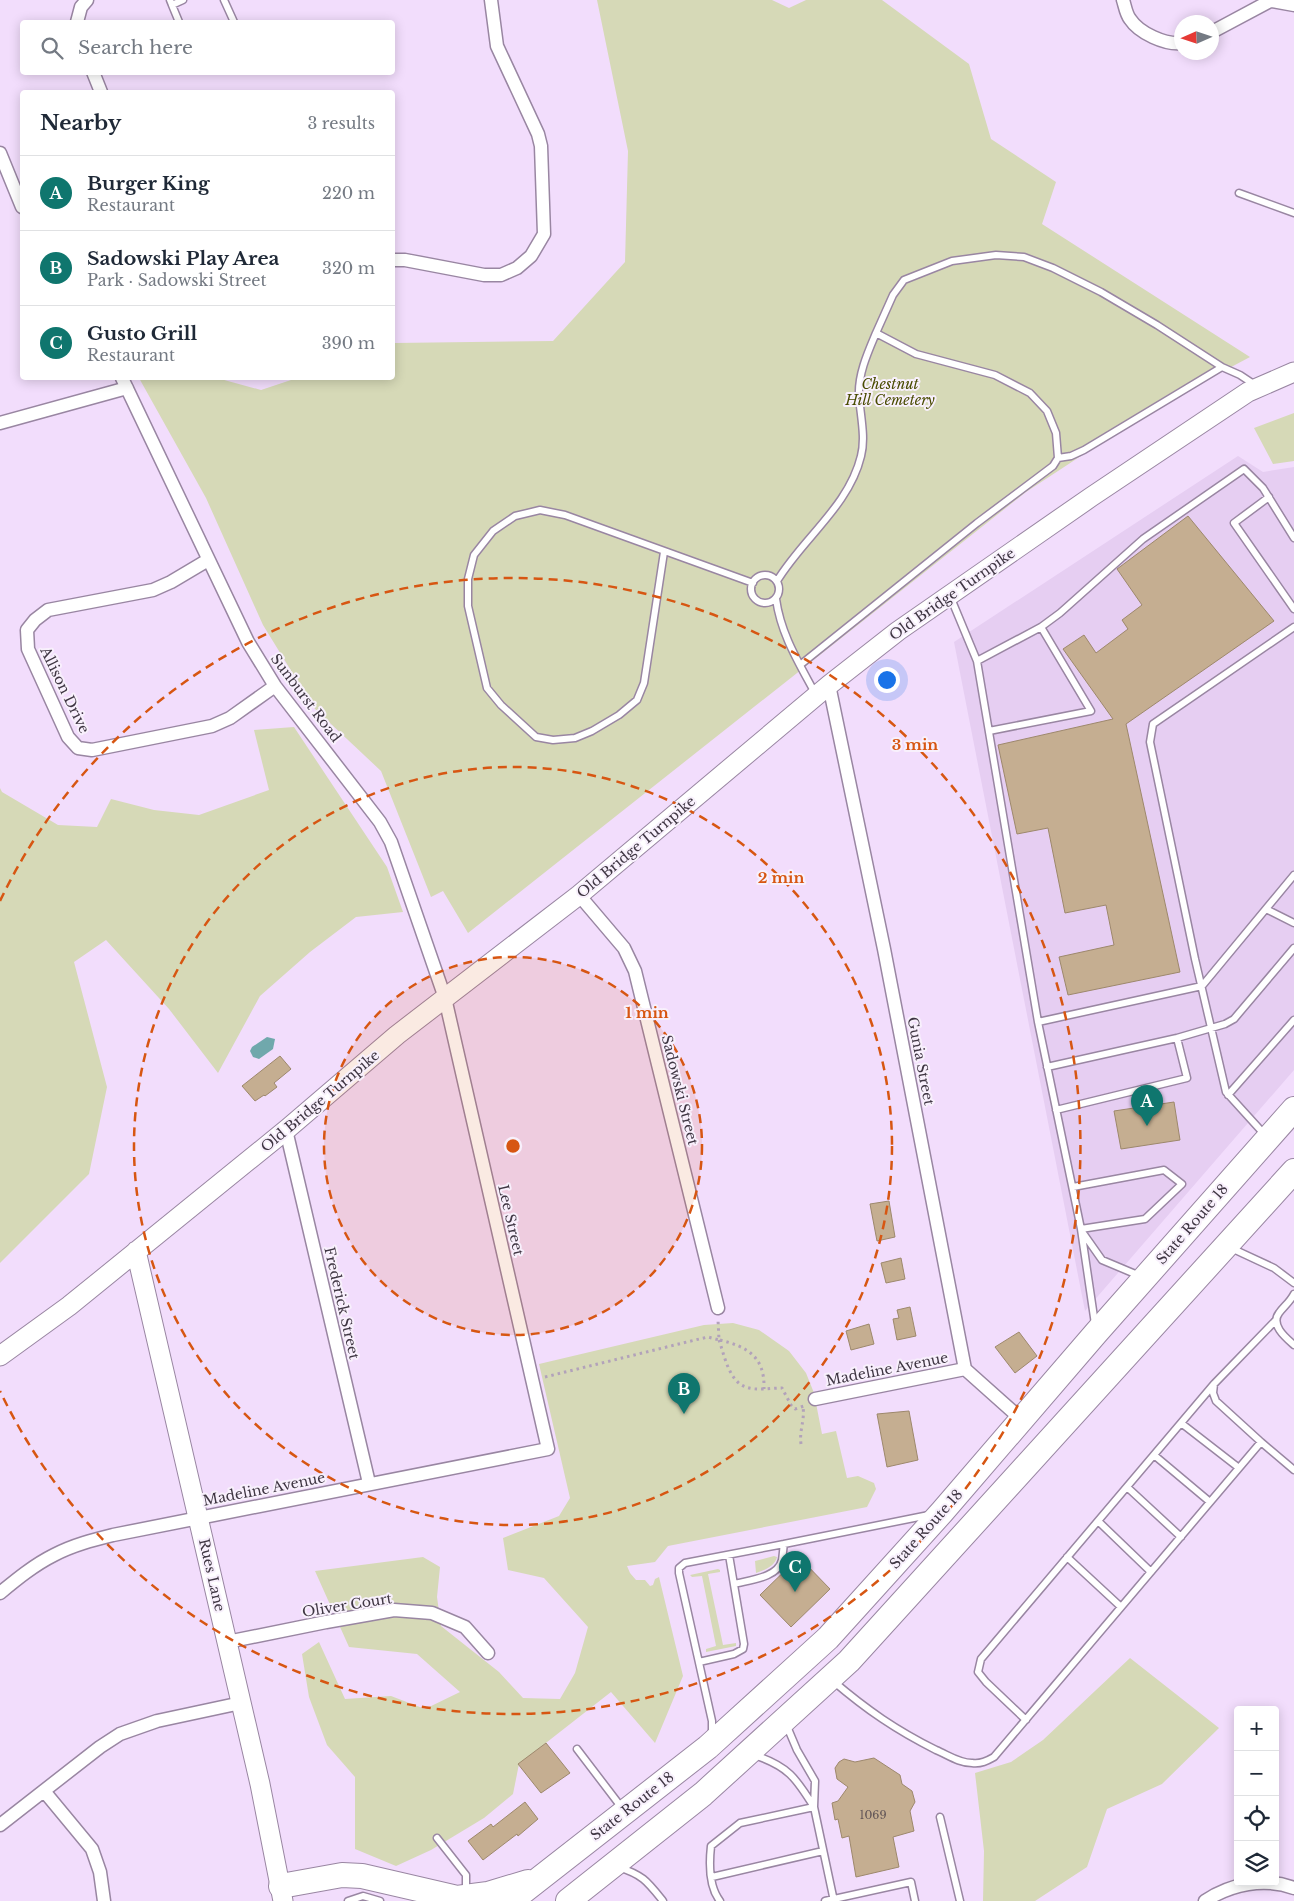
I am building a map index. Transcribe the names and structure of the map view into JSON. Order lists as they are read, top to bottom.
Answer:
{
  "streets": {
    "highway": ["State Route 18"],
    "street": [
      "Old Bridge Turnpike",
      "Allison Drive",
      "Sunburst Road",
      "Gunia Street",
      "Sadowski Street",
      "Lee Street",
      "Frederick Street",
      "Madeline Avenue",
      "Rues Lane",
      "Oliver Court"
    ]
  },
  "crossings": [
    ["Old Bridge Turnpike", "Sunburst Road"],
    ["Old Bridge Turnpike", "Gunia Street"],
    ["Old Bridge Turnpike", "Sadowski Street"],
    ["Old Bridge Turnpike", "Lee Street"],
    ["Old Bridge Turnpike", "Frederick Street"],
    ["Old Bridge Turnpike", "Rues Lane"],
    ["Allison Drive", "Sunburst Road"],
    ["Sunburst Road", "Lee Street"],
    ["Gunia Street", "Madeline Avenue"],
    ["Lee Street", "Madeline Avenue"],
    ["Frederick Street", "Madeline Avenue"],
    ["Madeline Avenue", "Rues Lane"],
    ["Rues Lane", "Oliver Court"]
  ],
  "parks": ["Chestnut Hill Cemetery"],
  "house_numbers": ["1069"],
  "north": "left",
  "page": {
    "search": "Search here",
    "heading": ["Nearby", "3 results"],
    "list": [
      {
        "mark": "A",
        "name": "Burger King",
        "note": "Restaurant",
        "value": "220 m"
      },
      {
        "mark": "B",
        "name": "Sadowski Play Area",
        "note": "Park · Sadowski Street",
        "value": "320 m"
      },
      {
        "mark": "C",
        "name": "Gusto Grill",
        "note": "Restaurant",
        "value": "390 m"
      }
    ],
    "pins": ["A", "B", "C"],
    "map_buttons": ["+", "−"]
  },
  "rings": ["3 min", "2 min", "1 min"]
}
